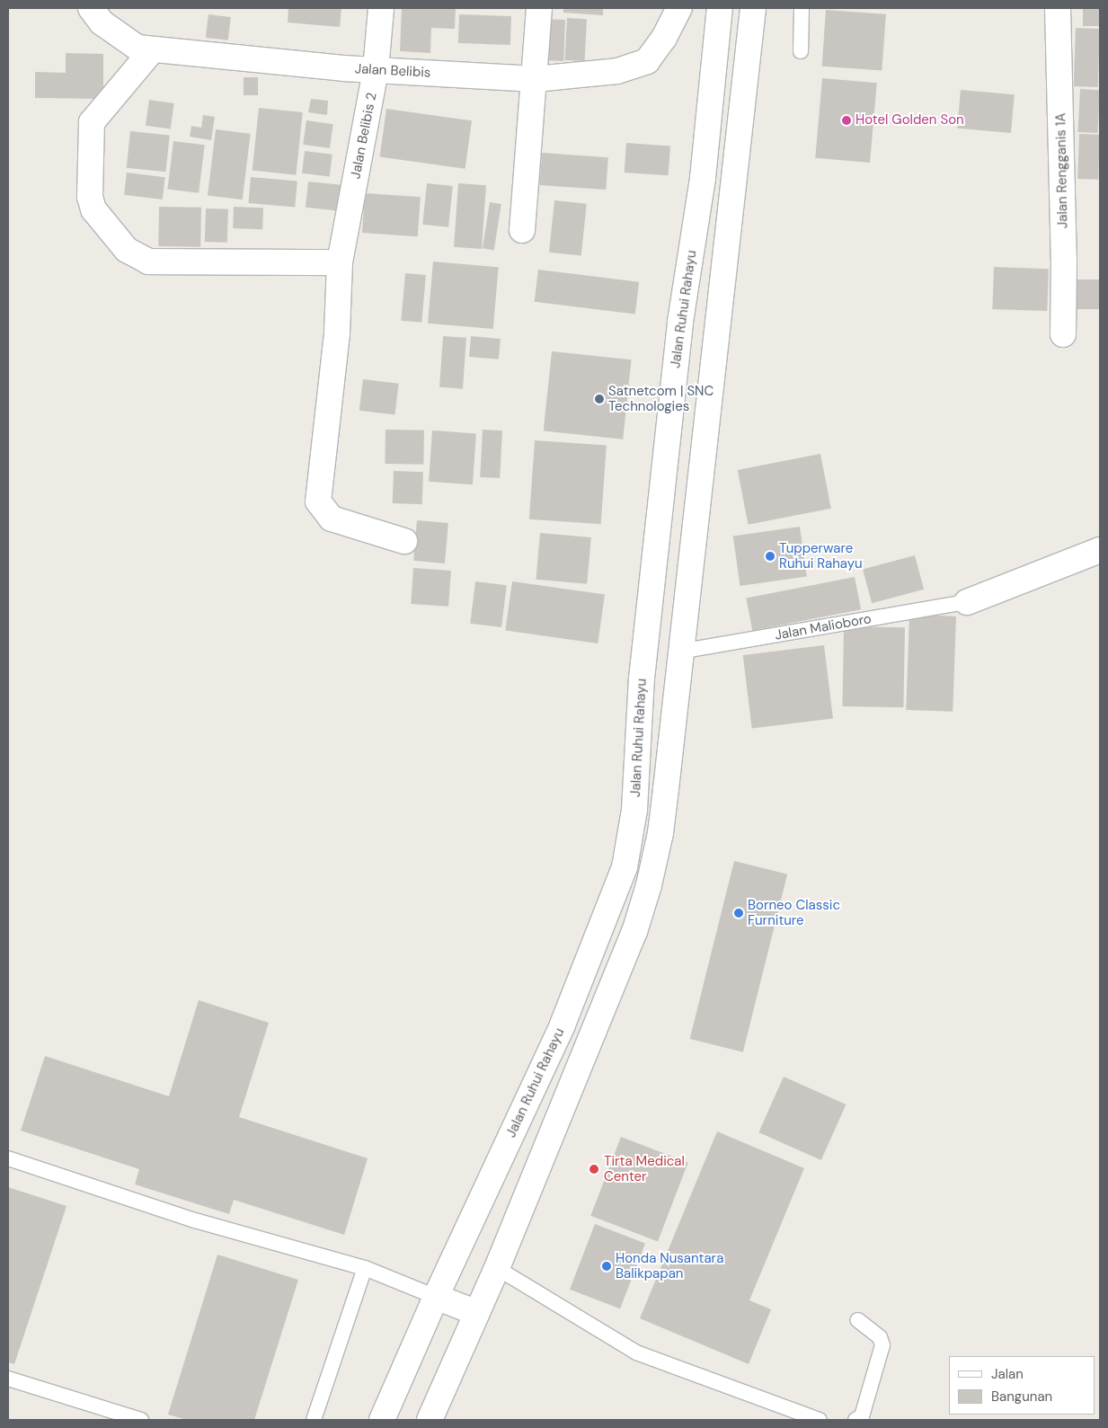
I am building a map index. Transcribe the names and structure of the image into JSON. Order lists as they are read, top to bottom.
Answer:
{
  "streets": {
    "main road": [
      "Jalan Belibis",
      "Jalan Belibis 2",
      "Jalan Rengganis 1A",
      "Jalan Ruhui Rahayu"
    ],
    "lane": ["Jalan Malioboro"]
  },
  "crossings": [
    ["Jalan Belibis", "Jalan Belibis 2"]
  ],
  "places": [
    "Hotel Golden Son",
    "Satnetcom | SNC Technologies",
    "Tupperware Ruhui Rahayu",
    "Borneo Classic Furniture",
    "Tirta Medical Center",
    "Honda Nusantara Balikpapan"
  ],
  "legend": ["Jalan", "Bangunan"]
}
